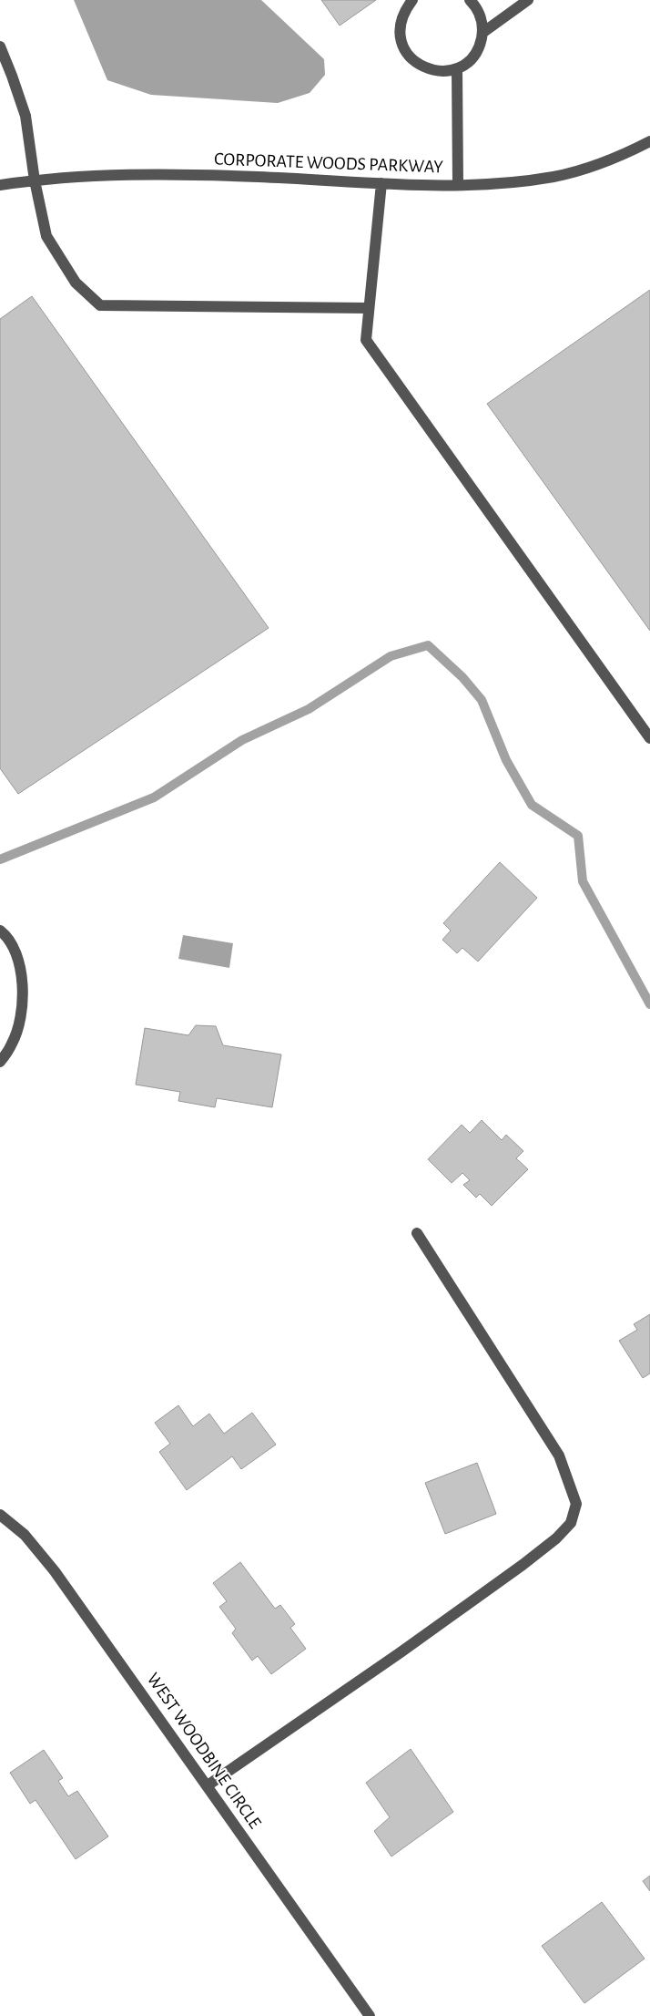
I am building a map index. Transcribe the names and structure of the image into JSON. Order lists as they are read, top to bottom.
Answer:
{
  "streets": {
    "street": ["CORPORATE WOODS PARKWAY", "WEST WOODBINE CIRCLE"]
  }
}
